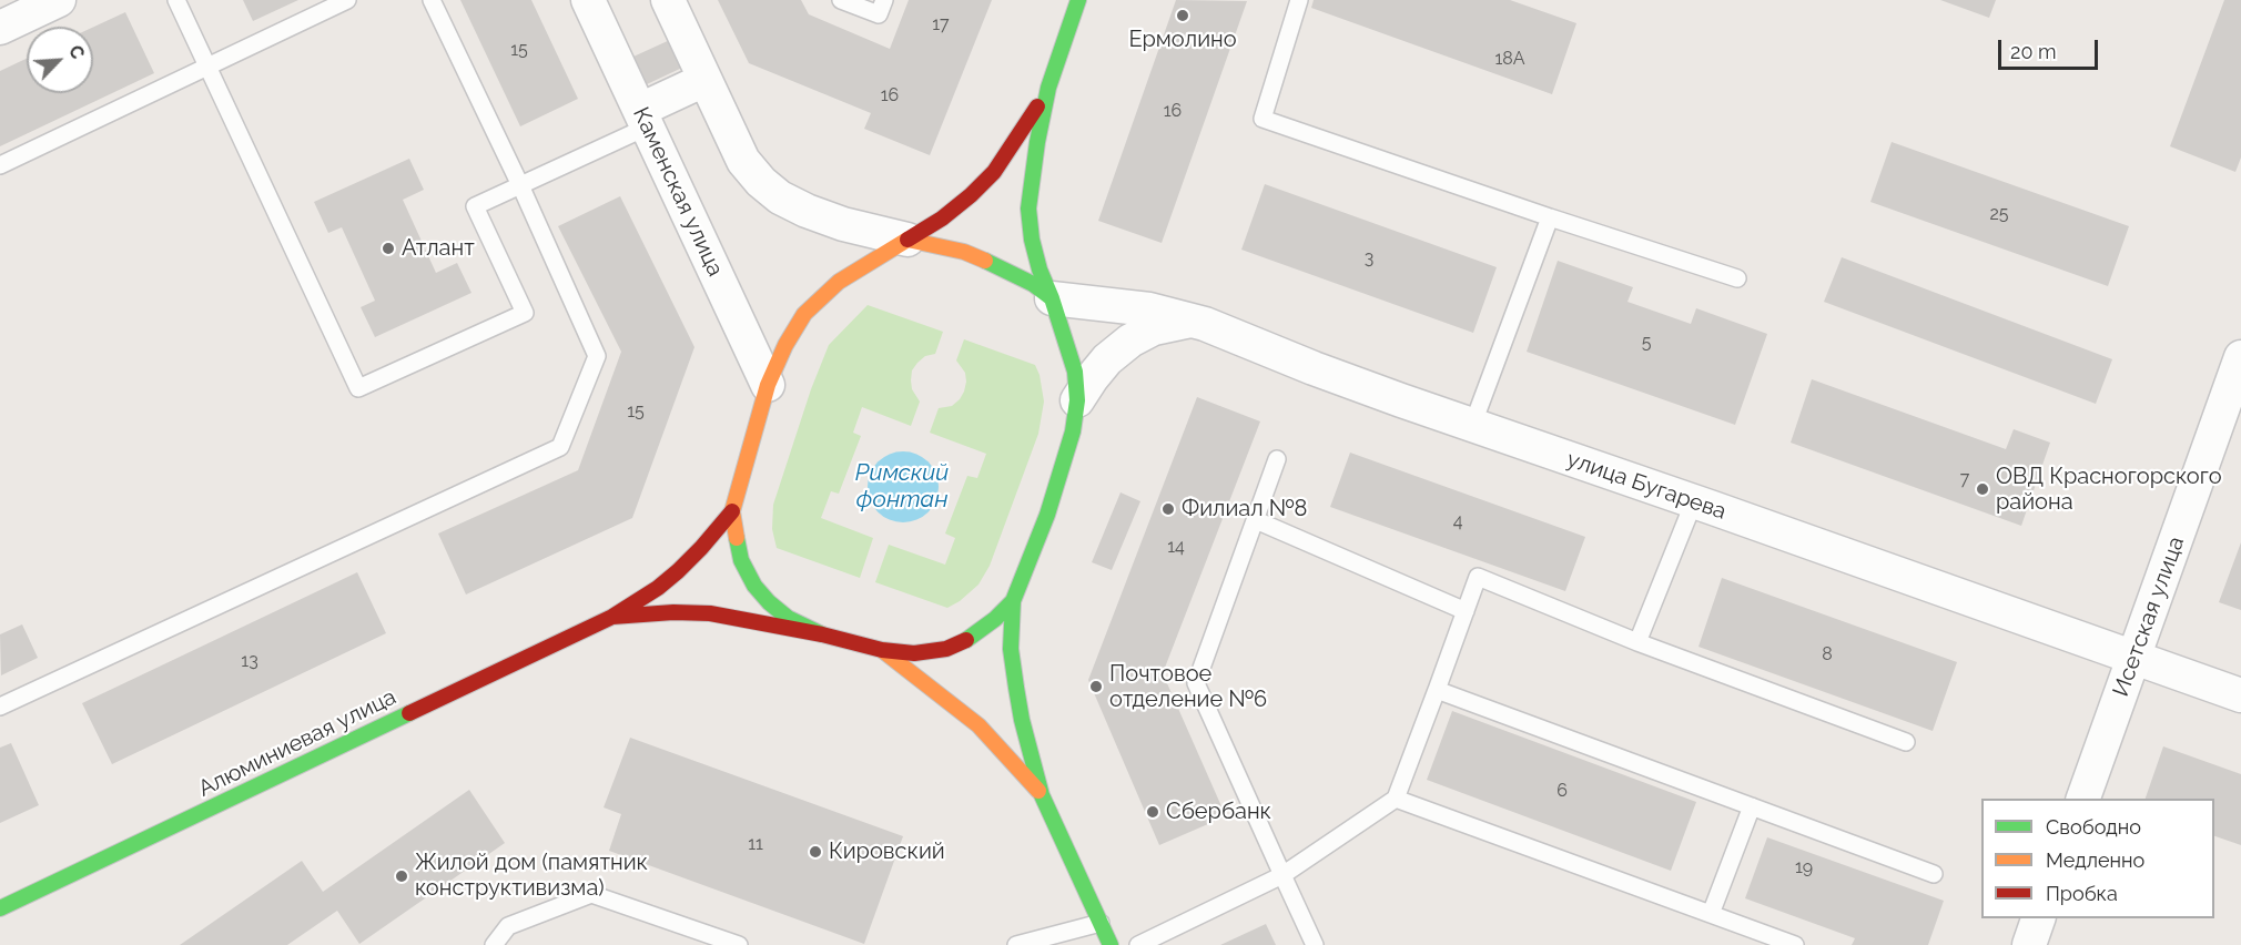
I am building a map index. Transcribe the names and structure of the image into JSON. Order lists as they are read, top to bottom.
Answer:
{
  "streets": {
    "main road": ["Алюминиевая улица"],
    "street": ["Каменская улица", "улица Бугарева", "Исетская улица"]
  },
  "crossings": [
    ["улица Бугарева", "Исетская улица"]
  ],
  "water": ["Римский фонтан"],
  "places": [
    "Ермолино",
    "Атлант",
    "ОВД Красногорского района",
    "Филиал №8",
    "Почтовое отделение №6",
    "Сбербанк",
    "Кировский",
    "Жилой дом (памятник конструктивизма)"
  ],
  "house_numbers": [
    "17",
    "15",
    "18А",
    "16",
    "16",
    "25",
    "3",
    "5",
    "15",
    "7",
    "4",
    "14",
    "8",
    "13",
    "6",
    "11",
    "19"
  ],
  "legend": ["Свободно", "Медленно", "Пробка"],
  "scale_bar": "20 m",
  "north": "top right"
}
